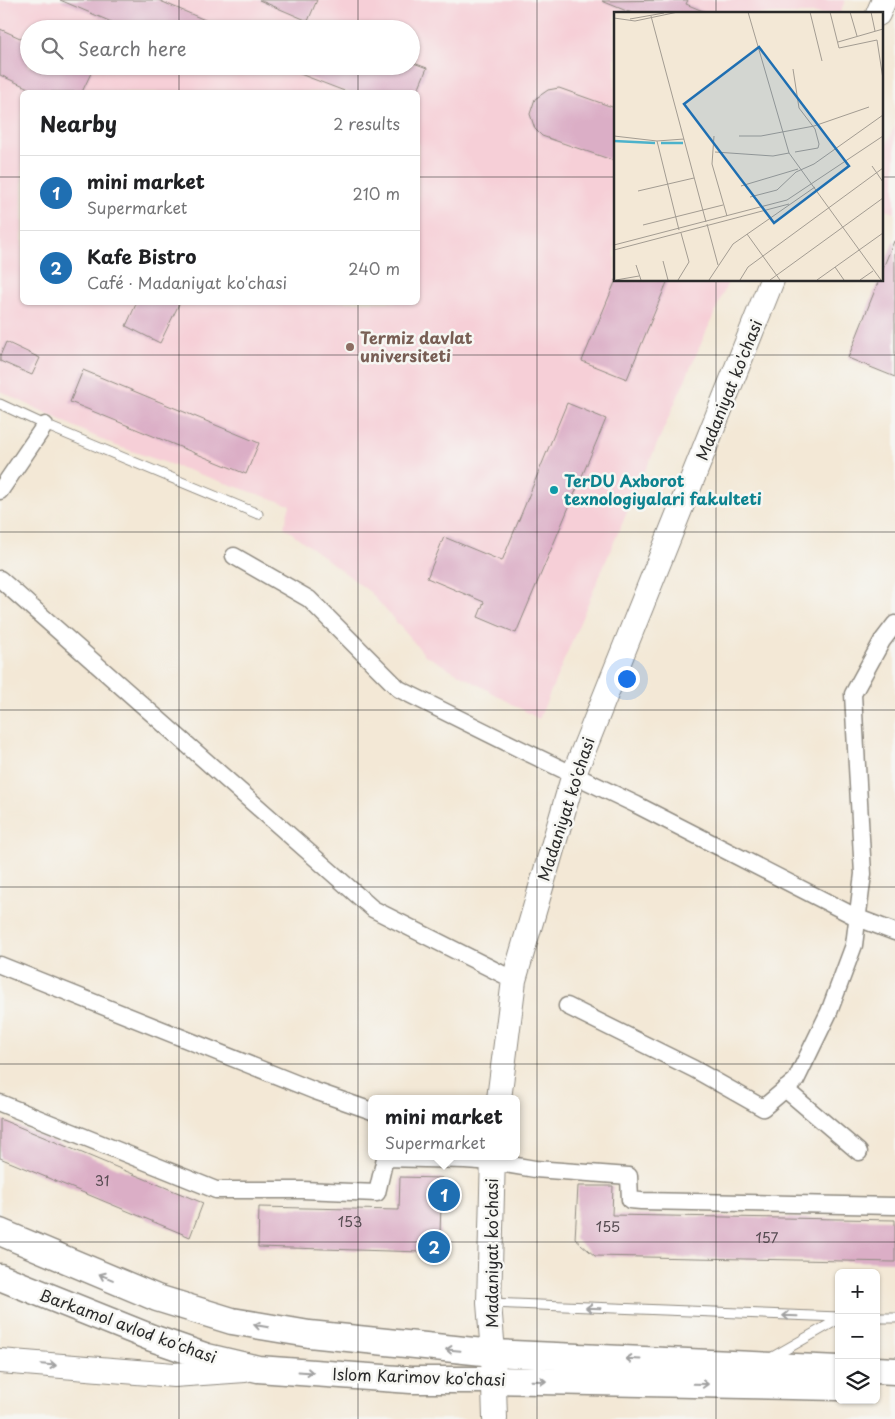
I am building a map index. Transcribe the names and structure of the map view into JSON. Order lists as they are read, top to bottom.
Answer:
{
  "streets": {
    "main road": ["Barkamol avlod ko'chasi", "Islom Karimov ko'chasi"],
    "street": ["Madaniyat ko'chasi"]
  },
  "crossings": [
    ["Madaniyat ko'chasi", "Islom Karimov ko'chasi"],
    ["Barkamol avlod ko'chasi", "Islom Karimov ko'chasi"]
  ],
  "places": ["Termiz davlat universiteti", "TerDU Axborot texnologiyalari fakulteti"],
  "house_numbers": [
    "31",
    "153",
    "155",
    "157"
  ],
  "page": {
    "search": "Search here",
    "heading": ["Nearby", "2 results"],
    "list": [
      {
        "mark": "1",
        "name": "mini market",
        "note": "Supermarket",
        "value": "210 m"
      },
      {
        "mark": "2",
        "name": "Kafe Bistro",
        "note": "Café · Madaniyat ko'chasi",
        "value": "240 m"
      }
    ],
    "popup": ["mini market", "Supermarket"],
    "pins": ["1", "2"],
    "map_buttons": ["+", "−"]
  }
}
